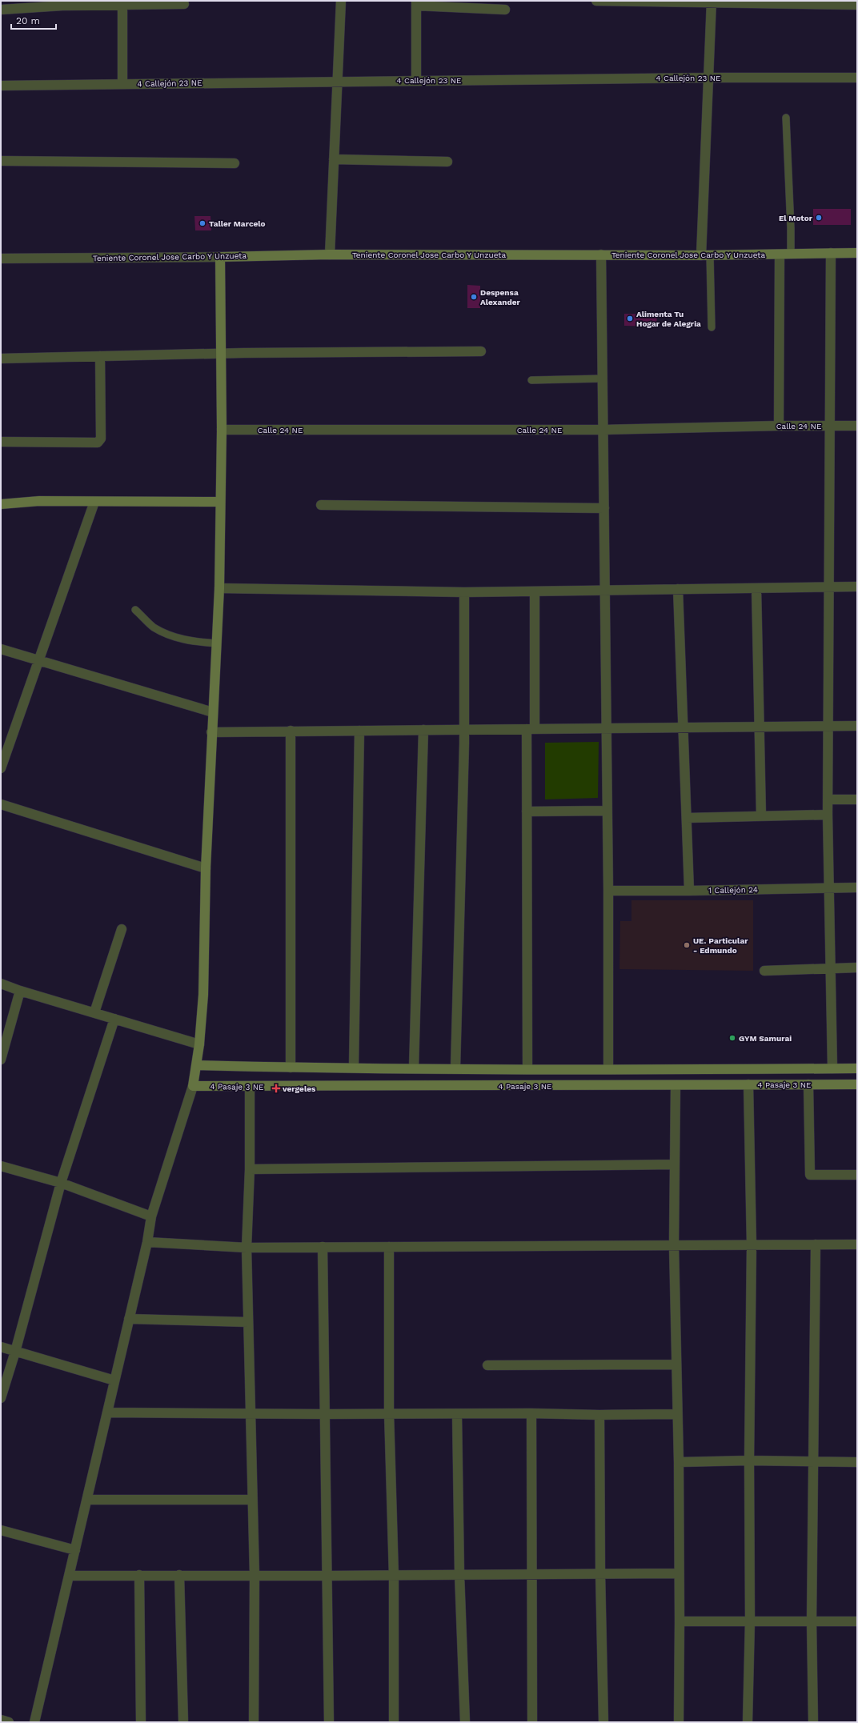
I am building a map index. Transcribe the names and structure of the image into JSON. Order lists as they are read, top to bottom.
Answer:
{
  "streets": {
    "street": [
      "4 Callejón 23 NE",
      "Teniente Coronel Jose Carbo Y Unzueta",
      "Calle 24 NE",
      "1 Callejón 24",
      "4 Pasaje 3 NE"
    ]
  },
  "places": {
    "other": [
      "El Motor",
      "Taller Marcelo",
      "Despensa Alexander",
      "Alimenta Tu Hogar de Alegria",
      "UE. Particular - Edmundo",
      "GYM Samurai"
    ],
    "health": ["vergeles"]
  },
  "scale_bar": "20 m"
}
